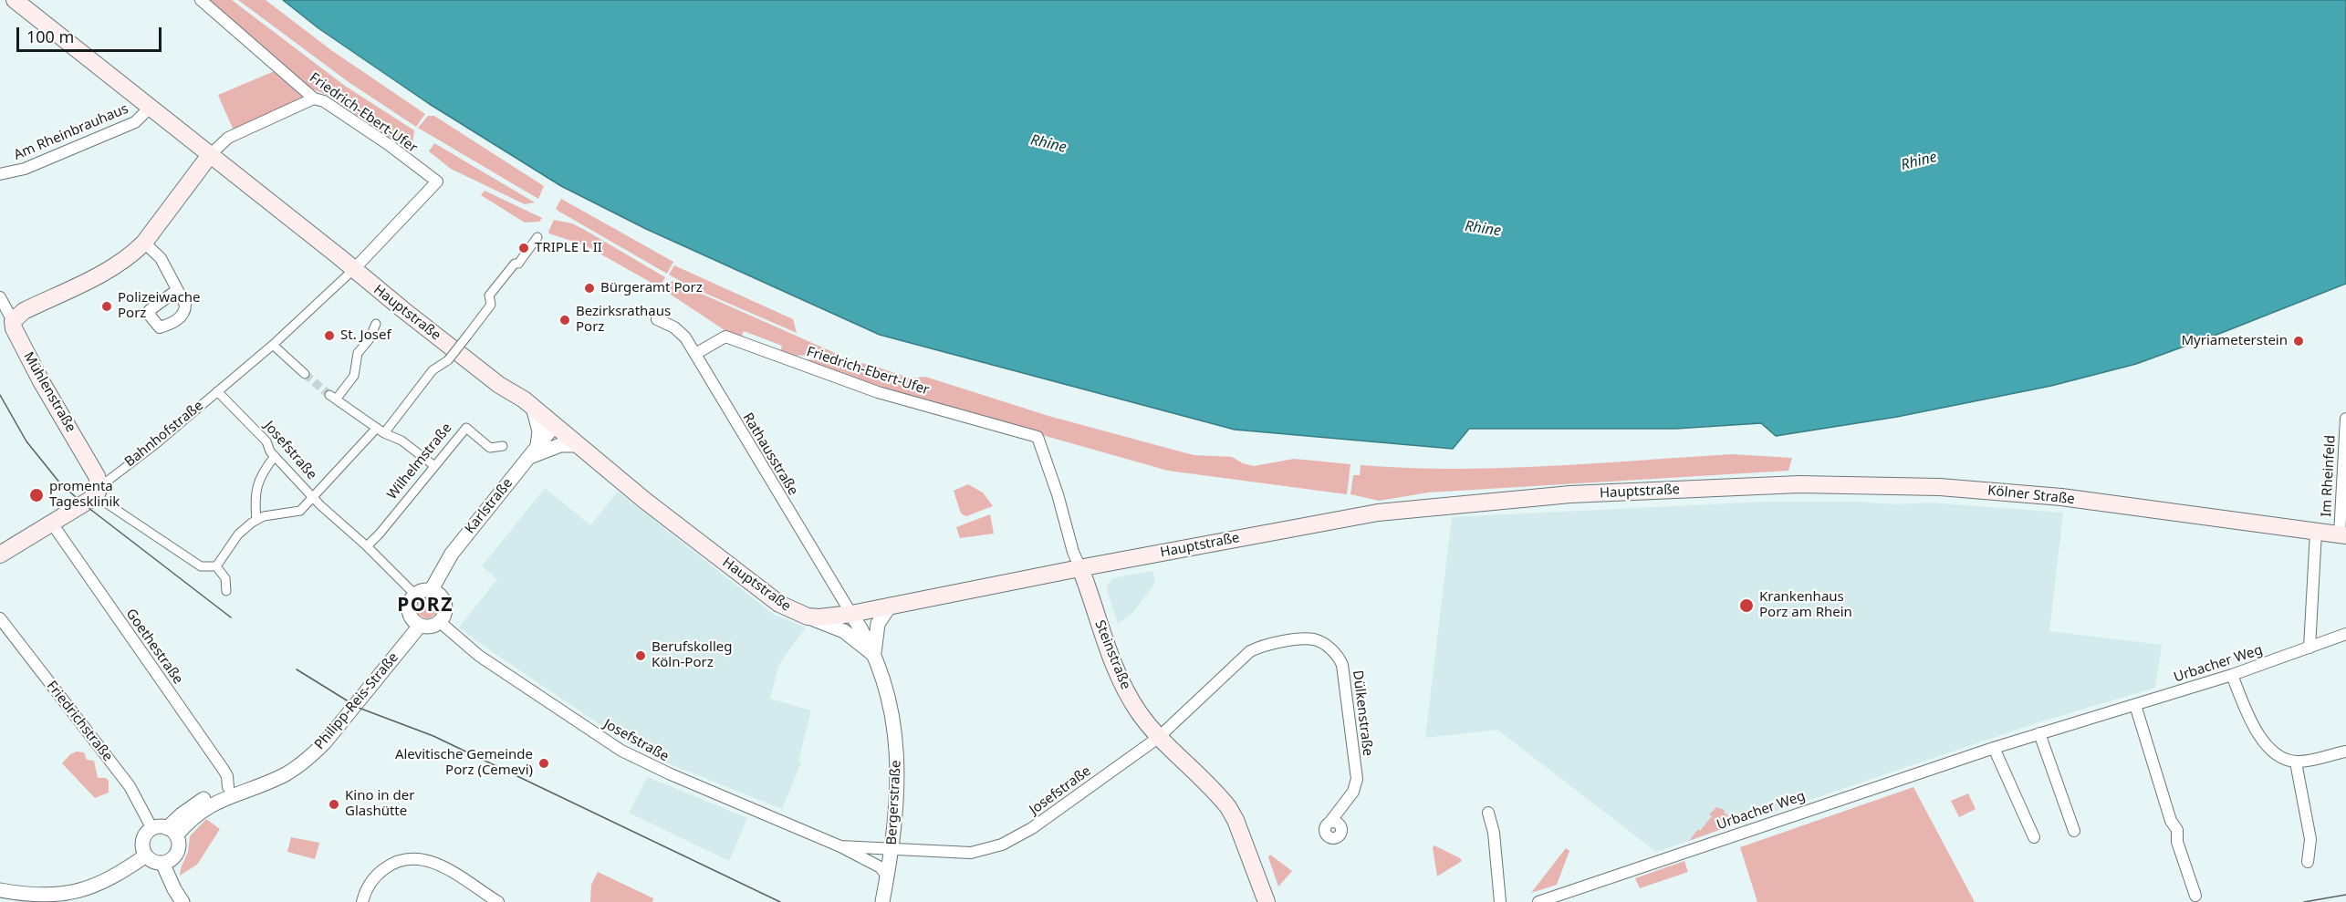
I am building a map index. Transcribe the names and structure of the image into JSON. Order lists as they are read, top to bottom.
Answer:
{
  "streets": {
    "main road": [
      "Hauptstraße",
      "Mühlenstraße",
      "Bahnhofstraße",
      "Kölner Straße",
      "Steinstraße"
    ],
    "street": [
      "Friedrich-Ebert-Ufer",
      "Am Rheinbrauhaus",
      "Josefstraße",
      "Rathausstraße",
      "Wilhelmstraße",
      "Im Rheinfeld",
      "Karlstraße",
      "Goethestraße",
      "Urbacher Weg",
      "Philipp-Reis-Straße",
      "Dülkenstraße",
      "Friedrichstraße",
      "Bergerstraße"
    ]
  },
  "crossings": [
    ["Friedrich-Ebert-Ufer", "Bahnhofstraße"],
    ["Friedrich-Ebert-Ufer", "Rathausstraße"],
    ["Friedrich-Ebert-Ufer", "Steinstraße"],
    ["Am Rheinbrauhaus", "Hauptstraße"],
    ["Hauptstraße", "Bahnhofstraße"],
    ["Hauptstraße", "Rathausstraße"],
    ["Hauptstraße", "Kölner Straße"],
    ["Hauptstraße", "Karlstraße"],
    ["Hauptstraße", "Steinstraße"],
    ["Hauptstraße", "Bergerstraße"],
    ["Mühlenstraße", "Bahnhofstraße"],
    ["Bahnhofstraße", "Josefstraße"],
    ["Bahnhofstraße", "Goethestraße"],
    ["Josefstraße", "Wilhelmstraße"],
    ["Josefstraße", "Karlstraße"],
    ["Josefstraße", "Steinstraße"],
    ["Josefstraße", "Philipp-Reis-Straße"],
    ["Josefstraße", "Dülkenstraße"],
    ["Josefstraße", "Bergerstraße"],
    ["Rathausstraße", "Bergerstraße"],
    ["Im Rheinfeld", "Kölner Straße"],
    ["Karlstraße", "Philipp-Reis-Straße"],
    ["Goethestraße", "Philipp-Reis-Straße"],
    ["Steinstraße", "Dülkenstraße"],
    ["Philipp-Reis-Straße", "Friedrichstraße"]
  ],
  "districts": ["PORZ"],
  "water": ["Rhine"],
  "places": [
    "TRIPLE L II",
    "Bürgeramt Porz",
    "Polizeiwache Porz",
    "Bezirksrathaus Porz",
    "St. Josef",
    "Myriameterstein",
    "promenta Tagesklinik",
    "Krankenhaus Porz am Rhein",
    "Berufskolleg Köln-Porz",
    "Alevitische Gemeinde Porz (Cemevi)",
    "Kino in der Glashütte"
  ],
  "scale_bar": "100 m"
}
